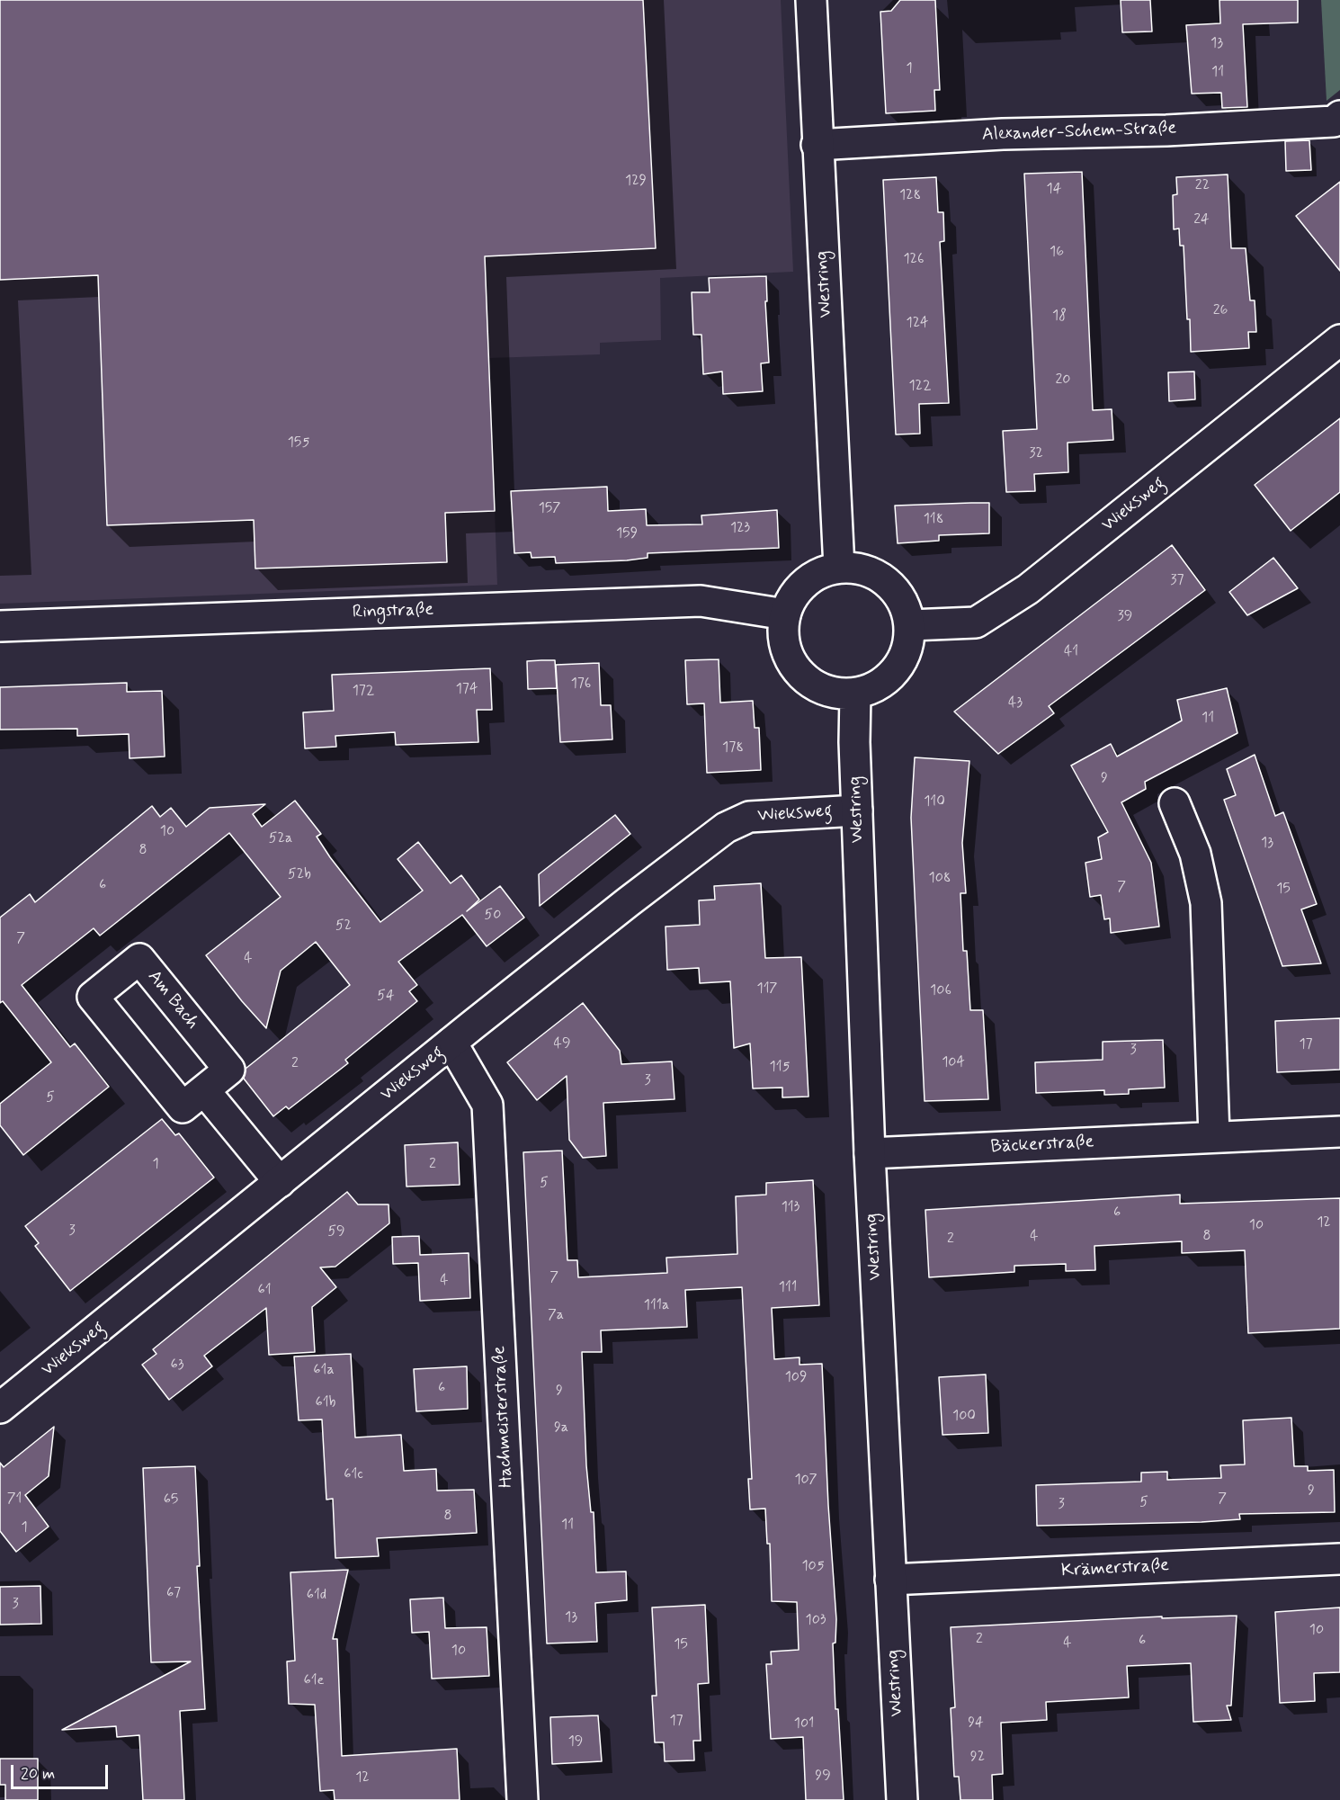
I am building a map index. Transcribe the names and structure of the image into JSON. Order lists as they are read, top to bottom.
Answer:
{
  "streets": {
    "street": [
      "Alexander-Schem-Straße",
      "Westring",
      "Wieksweg",
      "Ringstraße",
      "Am Bach",
      "Bäckerstraße",
      "Hachmeisterstraße",
      "Krämerstraße"
    ]
  },
  "crossings": [
    ["Alexander-Schem-Straße", "Westring"],
    ["Westring", "Wieksweg"],
    ["Westring", "Ringstraße"],
    ["Westring", "Bäckerstraße"],
    ["Westring", "Krämerstraße"],
    ["Wieksweg", "Ringstraße"],
    ["Wieksweg", "Hachmeisterstraße"]
  ],
  "house_numbers": [
    "13",
    "1",
    "11",
    "129",
    "22",
    "14",
    "128",
    "24",
    "16",
    "126",
    "26",
    "18",
    "124",
    "20",
    "122",
    "155",
    "32",
    "157",
    "118",
    "123",
    "159",
    "37",
    "39",
    "41",
    "176",
    "174",
    "172",
    "43",
    "11",
    "178",
    "9",
    "110",
    "10",
    "52a",
    "13",
    "8",
    "52b",
    "108",
    "6",
    "7",
    "15",
    "50",
    "52",
    "7",
    "4",
    "117",
    "106",
    "54",
    "49",
    "17",
    "3",
    "104",
    "2",
    "115",
    "3",
    "5",
    "1",
    "2",
    "5",
    "113",
    "6",
    "12",
    "10",
    "3",
    "59",
    "4",
    "8",
    "2",
    "7",
    "4",
    "111",
    "61",
    "111a",
    "7a",
    "63",
    "61a",
    "109",
    "6",
    "9",
    "61b",
    "100",
    "9a",
    "61c",
    "107",
    "9",
    "71",
    "7",
    "65",
    "5",
    "3",
    "8",
    "11",
    "1",
    "105",
    "67",
    "61d",
    "3",
    "13",
    "103",
    "10",
    "2",
    "6",
    "4",
    "15",
    "10",
    "61e",
    "17",
    "94",
    "101",
    "19",
    "92",
    "99",
    "12"
  ],
  "scale_bar": "20 m"
}
